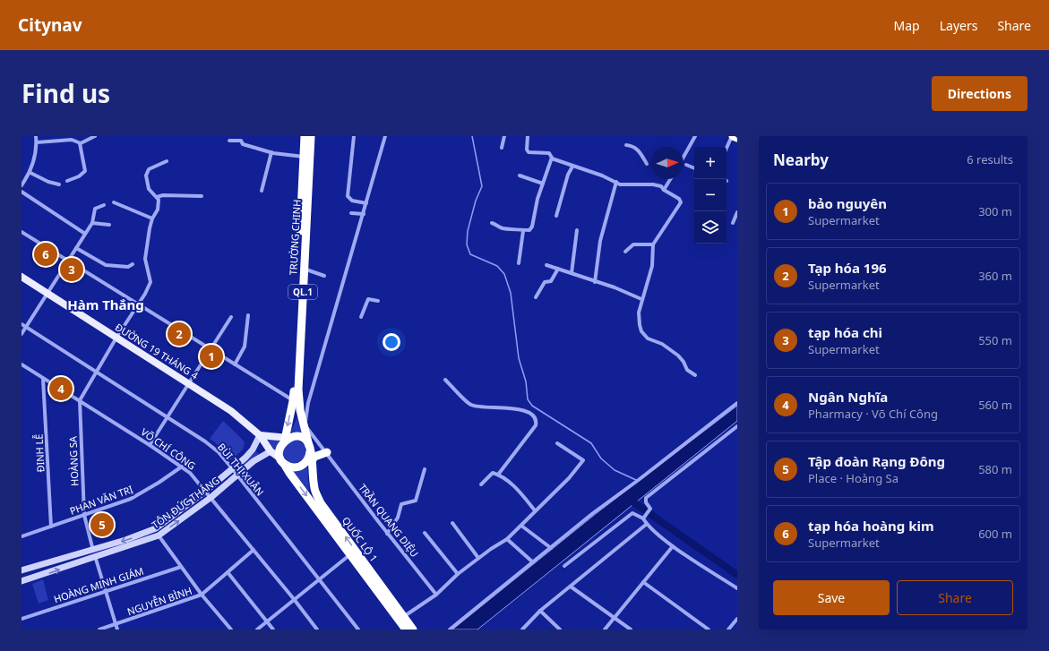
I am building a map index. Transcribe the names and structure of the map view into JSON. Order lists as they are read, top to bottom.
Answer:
{
  "streets": {
    "highway": ["TRƯỜNG CHINH", "QL.1", "QUỐC LỘ 1"],
    "main road": ["ĐƯỜNG 19 THÁNG 4", "TÔN ĐỨC THẮNG"],
    "street": [
      "VÕ CHÍ CÔNG",
      "ĐINH LỄ",
      "HOÀNG SA",
      "BÙI THỊ XUÂN",
      "PHAN VĂN TRỊ",
      "TRẦN QUANG DIỆU",
      "HOÀNG MINH GIÁM",
      "NGUYỄN BÌNH"
    ]
  },
  "crossings": [
    ["TRƯỜNG CHINH", "QL.1"],
    ["TRƯỜNG CHINH", "ĐƯỜNG 19 THÁNG 4"],
    ["TRƯỜNG CHINH", "TRẦN QUANG DIỆU"],
    ["TRƯỜNG CHINH", "QUỐC LỘ 1"],
    ["QL.1", "ĐƯỜNG 19 THÁNG 4"],
    ["QL.1", "QUỐC LỘ 1"],
    ["ĐƯỜNG 19 THÁNG 4", "TÔN ĐỨC THẮNG"],
    ["ĐƯỜNG 19 THÁNG 4", "QUỐC LỘ 1"],
    ["VÕ CHÍ CÔNG", "ĐINH LỄ"],
    ["VÕ CHÍ CÔNG", "HOÀNG SA"],
    ["VÕ CHÍ CÔNG", "PHAN VĂN TRỊ"],
    ["VÕ CHÍ CÔNG", "TÔN ĐỨC THẮNG"],
    ["VÕ CHÍ CÔNG", "NGUYỄN BÌNH"],
    ["ĐINH LỄ", "PHAN VĂN TRỊ"],
    ["HOÀNG SA", "PHAN VĂN TRỊ"],
    ["HOÀNG SA", "TÔN ĐỨC THẮNG"],
    ["HOÀNG SA", "HOÀNG MINH GIÁM"],
    ["HOÀNG SA", "NGUYỄN BÌNH"],
    ["BÙI THỊ XUÂN", "TÔN ĐỨC THẮNG"]
  ],
  "districts": ["Hàm Thắng"],
  "north": "right",
  "page": {
    "header": "Citynav",
    "nav": ["Map", "Layers", "Share"],
    "title": "Find us",
    "buttons": [
      "Directions",
      ["Save", "Share"]
    ],
    "heading": ["Nearby", "6 results"],
    "map_buttons": ["+", "−"],
    "list": [
      {
        "mark": "1",
        "name": "bảo nguyên",
        "note": "Supermarket",
        "value": "300 m"
      },
      {
        "mark": "2",
        "name": "Tạp hóa 196",
        "note": "Supermarket",
        "value": "360 m"
      },
      {
        "mark": "3",
        "name": "tạp hóa chi",
        "note": "Supermarket",
        "value": "550 m"
      },
      {
        "mark": "4",
        "name": "Ngân Nghĩa",
        "note": "Pharmacy · Võ Chí Công",
        "value": "560 m"
      },
      {
        "mark": "5",
        "name": "Tập đoàn Rạng Đông",
        "note": "Place · Hoàng Sa",
        "value": "580 m"
      },
      {
        "mark": "6",
        "name": "tạp hóa hoàng kim",
        "note": "Supermarket",
        "value": "600 m"
      }
    ],
    "pins": [
      "6",
      "3",
      "2",
      "1",
      "4",
      "5"
    ]
  }
}
